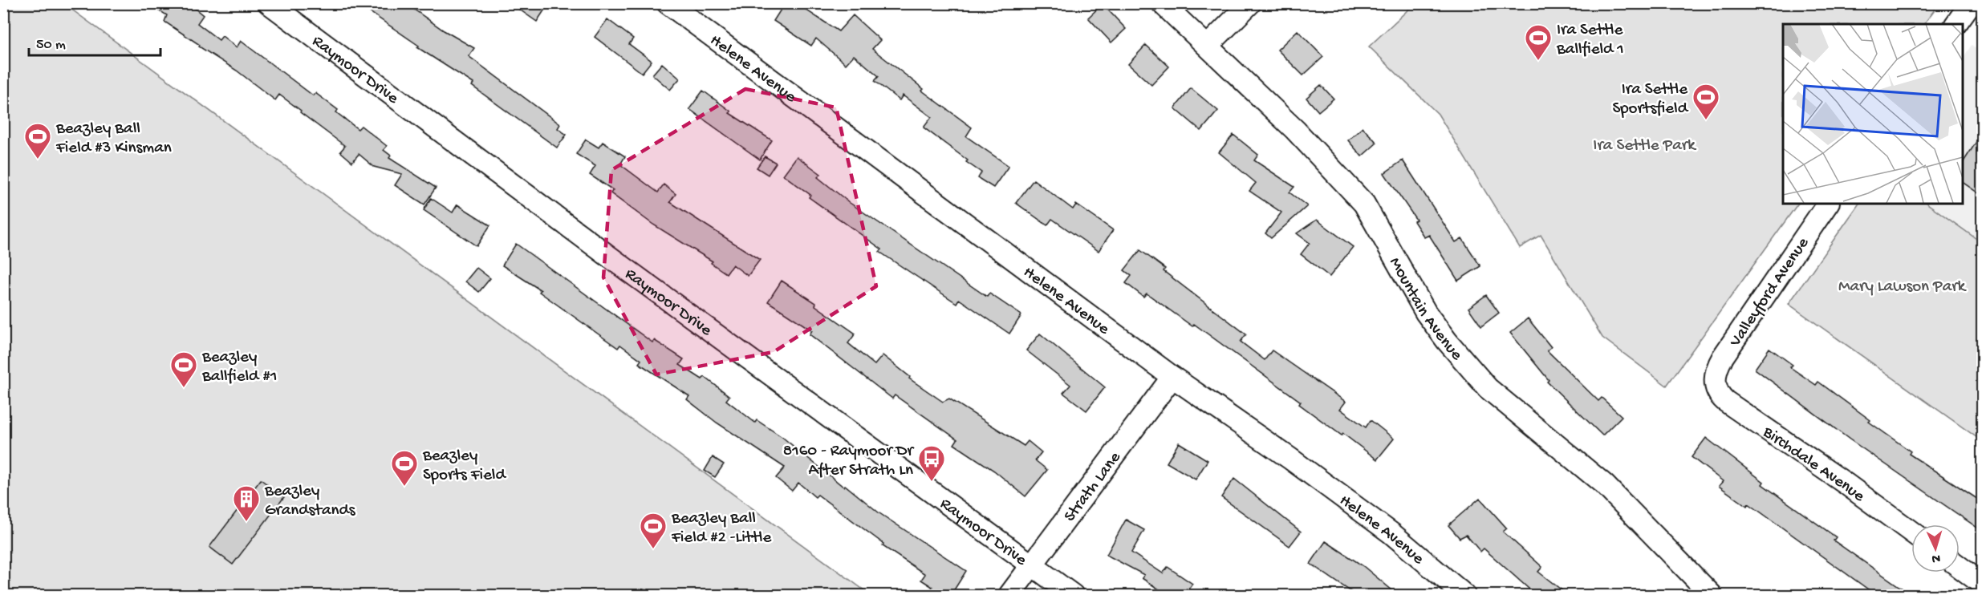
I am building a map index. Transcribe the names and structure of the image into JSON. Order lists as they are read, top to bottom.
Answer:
{
  "streets": {
    "street": [
      "Helene Avenue",
      "Raymoor Drive",
      "Valleyford Avenue",
      "Mountain Avenue",
      "Birchdale Avenue",
      "Strath Lane"
    ]
  },
  "crossings": [
    ["Helene Avenue", "Strath Lane"],
    ["Raymoor Drive", "Strath Lane"],
    ["Valleyford Avenue", "Birchdale Avenue"]
  ],
  "parks": ["Ira Settle Park", "Mary Lawson Park"],
  "places": {
    "sports": [
      "Ira Settle Ballfield 1",
      "Ira Settle Sportsfield",
      "Beazley Ball Field #3 Kinsman",
      "Beazley Ballfield #1",
      "Beazley Sports Field",
      "Beazley Ball Field #2 -Little"
    ],
    "bus stop": ["8160 - Raymoor Dr After Strath Ln"],
    "building": ["Beazley Grandstands"]
  },
  "scale_bar": "50 m",
  "north": "bottom"
}
